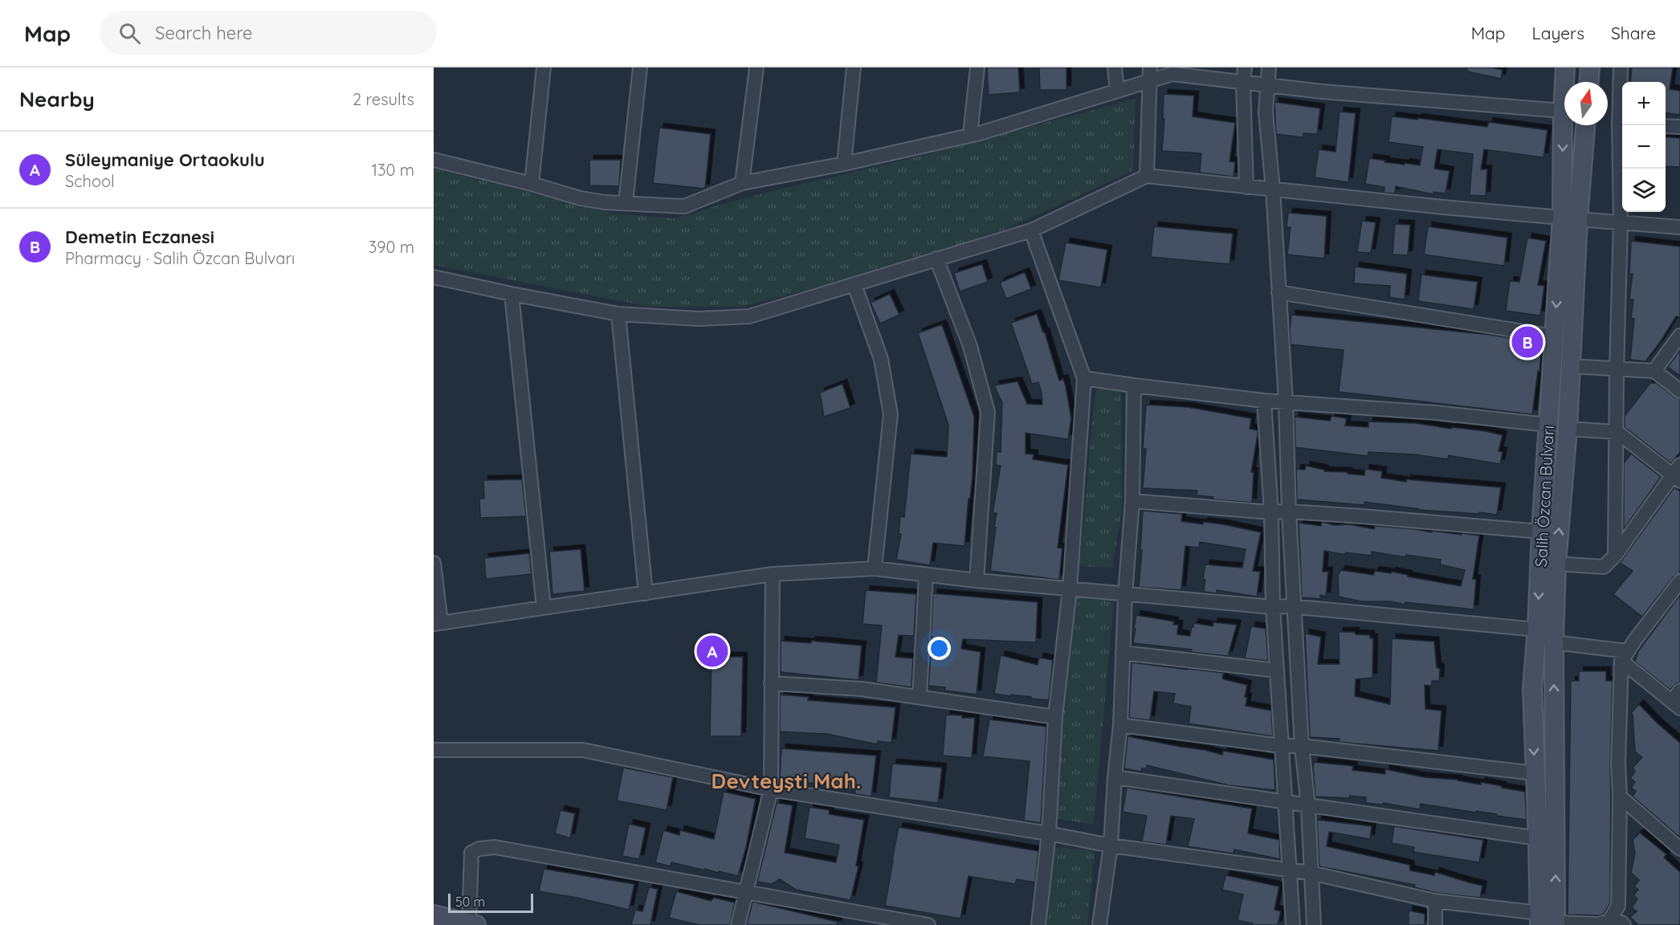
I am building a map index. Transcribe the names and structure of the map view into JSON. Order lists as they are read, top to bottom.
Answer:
{
  "streets": {
    "main road": ["Salih Özcan Bulvarı"]
  },
  "districts": ["Devteyşti Mah."],
  "scale_bar": "50 m",
  "north": "top",
  "page": {
    "header": "Map",
    "search": "Search here",
    "nav": ["Map", "Layers", "Share"],
    "heading": ["Nearby", "2 results"],
    "map_buttons": ["+", "−"],
    "list": [
      {
        "mark": "A",
        "name": "Süleymaniye Ortaokulu",
        "note": "School",
        "value": "130 m"
      },
      {
        "mark": "B",
        "name": "Demetin Eczanesi",
        "note": "Pharmacy · Salih Özcan Bulvarı",
        "value": "390 m"
      }
    ],
    "pins": ["B", "A"],
    "scale": "50 m"
  }
}
